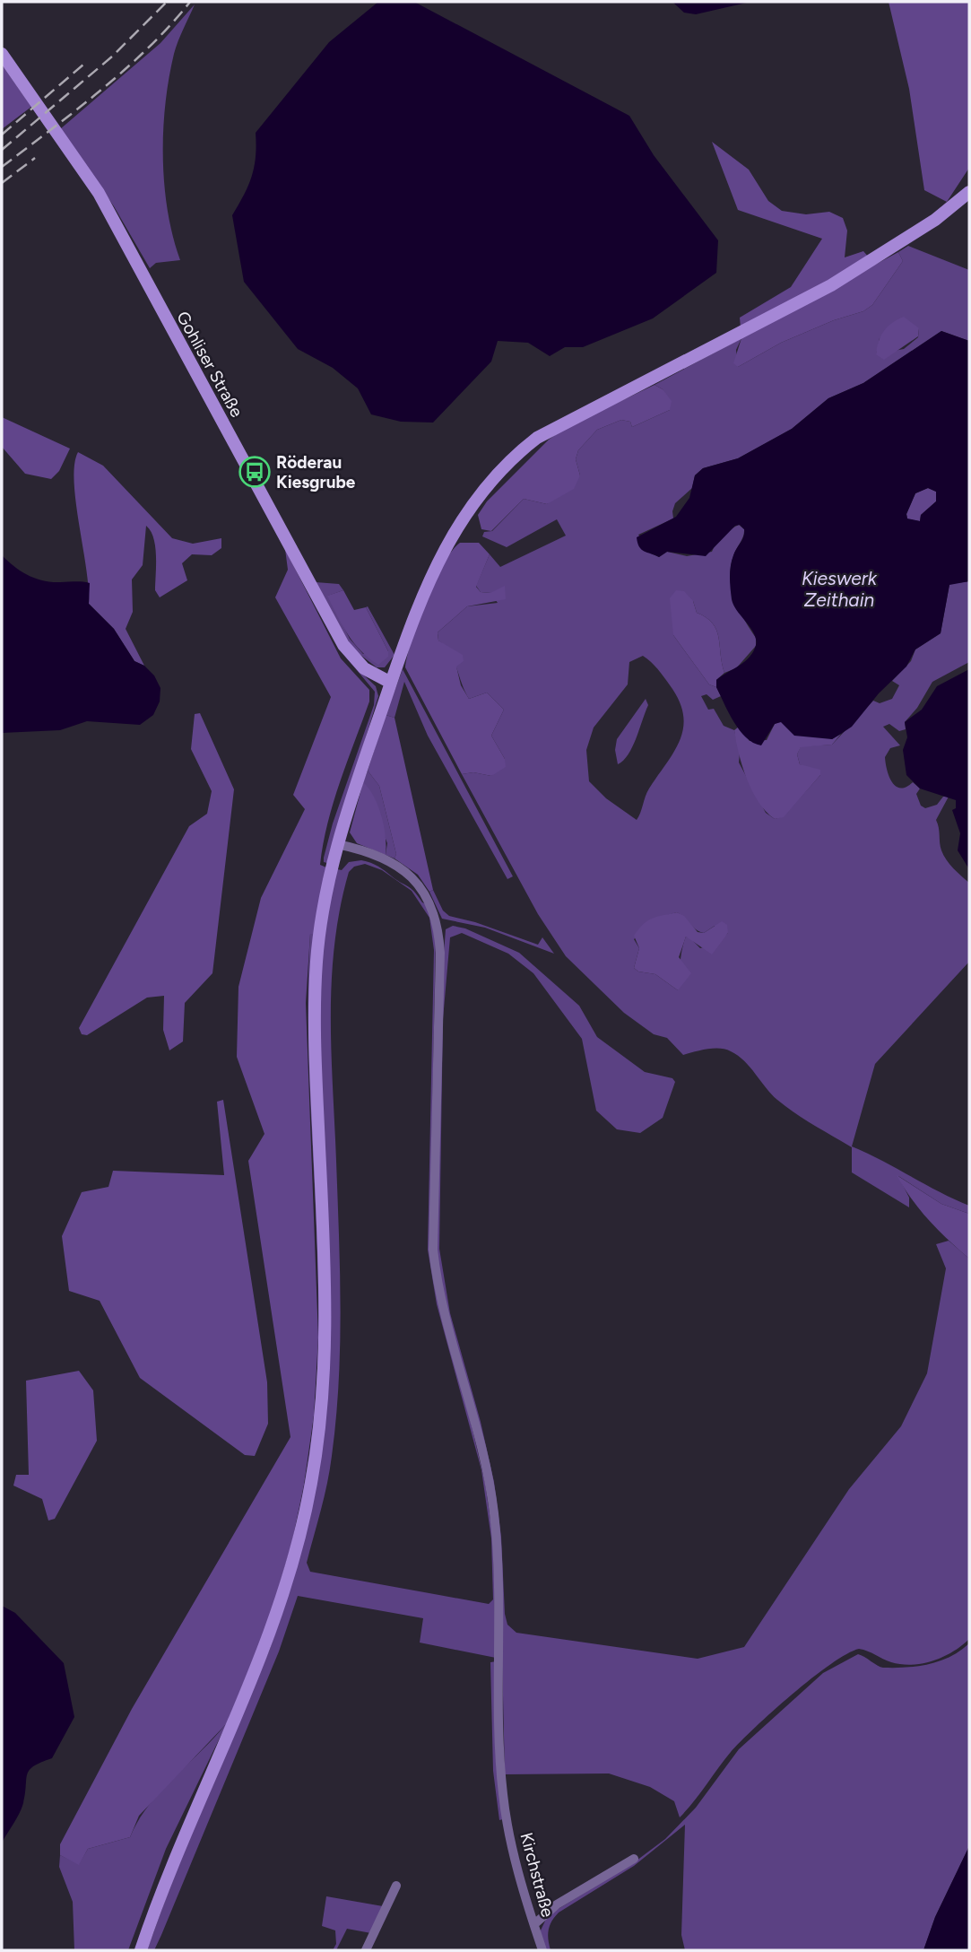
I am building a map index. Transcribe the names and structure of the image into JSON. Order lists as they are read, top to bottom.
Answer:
{
  "streets": {
    "main road": ["Gohliser Straße"],
    "street": ["Kirchstraße"]
  },
  "water": ["Kieswerk Zeithain"],
  "places": {
    "bus stop": ["Röderau Kiesgrube"]
  }
}
